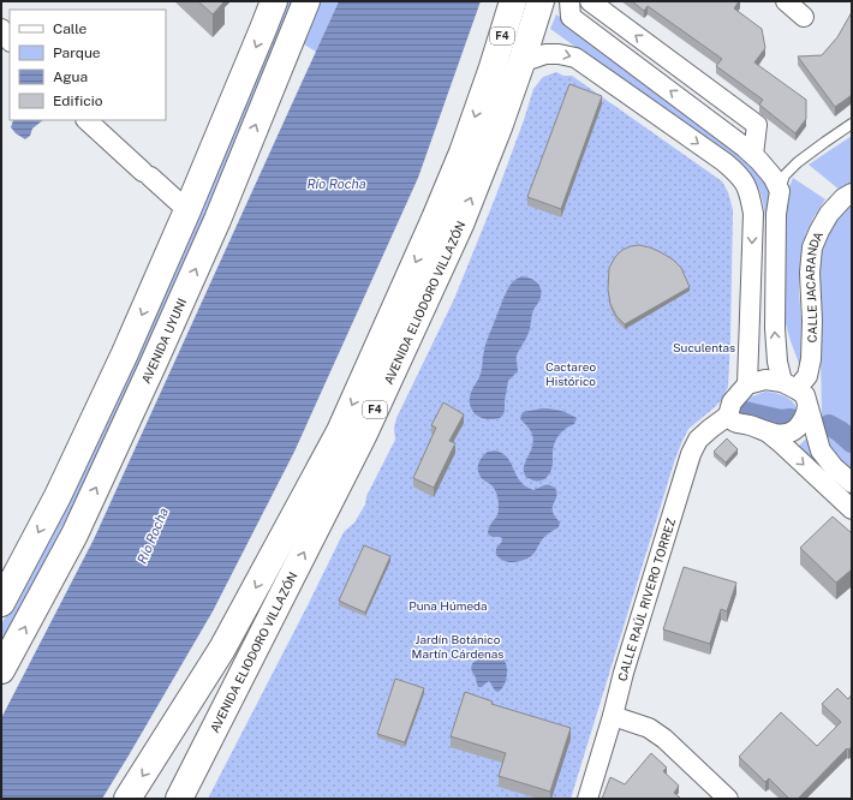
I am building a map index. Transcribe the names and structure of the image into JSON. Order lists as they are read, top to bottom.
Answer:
{
  "streets": {
    "main road": ["F4", "AVENIDA ELIODORO VILLAZÓN", "AVENIDA UYUNI"],
    "street": ["CALLE JACARANDA", "CALLE RAÚL RIVERO TORREZ"]
  },
  "crossings": [
    ["F4", "AVENIDA ELIODORO VILLAZÓN"],
    ["CALLE JACARANDA", "CALLE RAÚL RIVERO TORREZ"]
  ],
  "water": ["Río Rocha"],
  "parks": [
    "Suculentas",
    "Cactareo Histórico",
    "Puna Húmeda",
    "Jardín Botánico Martín Cárdenas"
  ],
  "legend": [
    "Calle",
    "Parque",
    "Agua",
    "Edificio"
  ]
}
